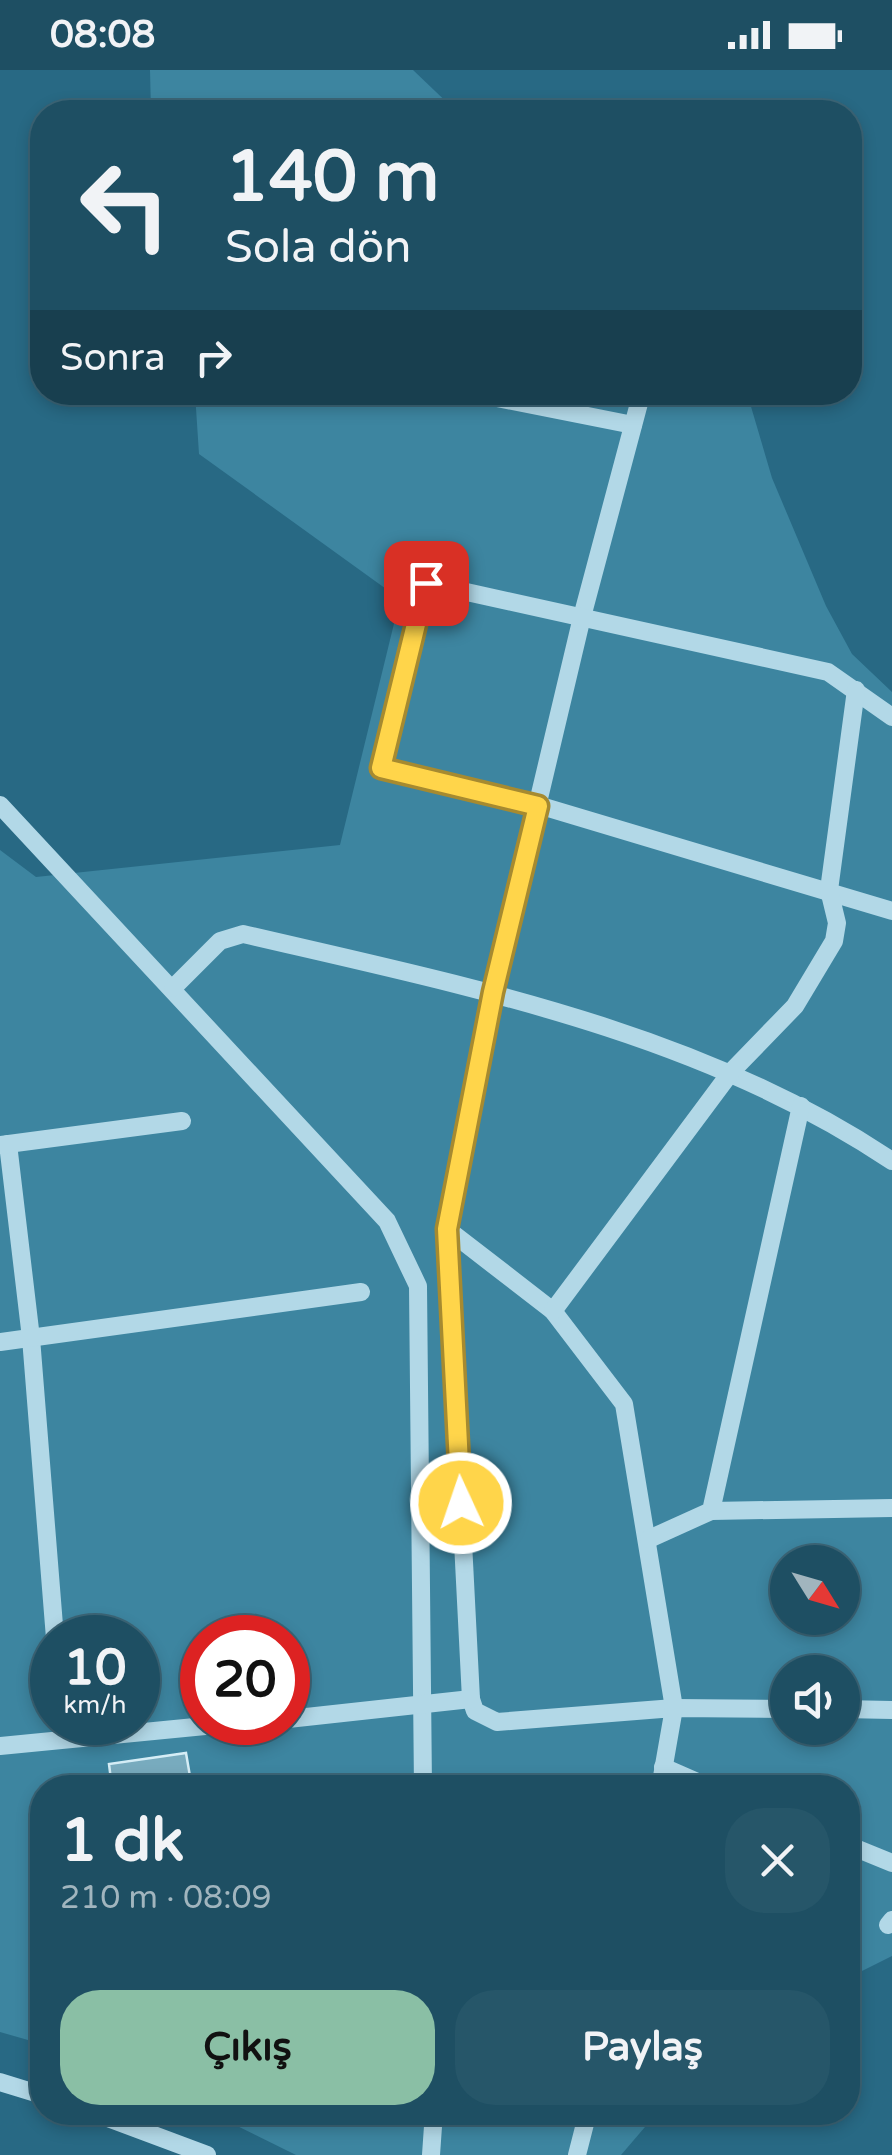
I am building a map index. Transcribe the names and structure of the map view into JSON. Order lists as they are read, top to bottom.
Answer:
{
  "north": "bottom right",
  "page": {
    "status": "08:08",
    "turn": ["140 m", "Sola dön"],
    "then": "Sonra",
    "speed": "10 km/h",
    "limit": "20",
    "heading": ["1 dk", "210 m · 08:09"],
    "buttons": ["Çıkış", "Paylaş"]
  }
}
